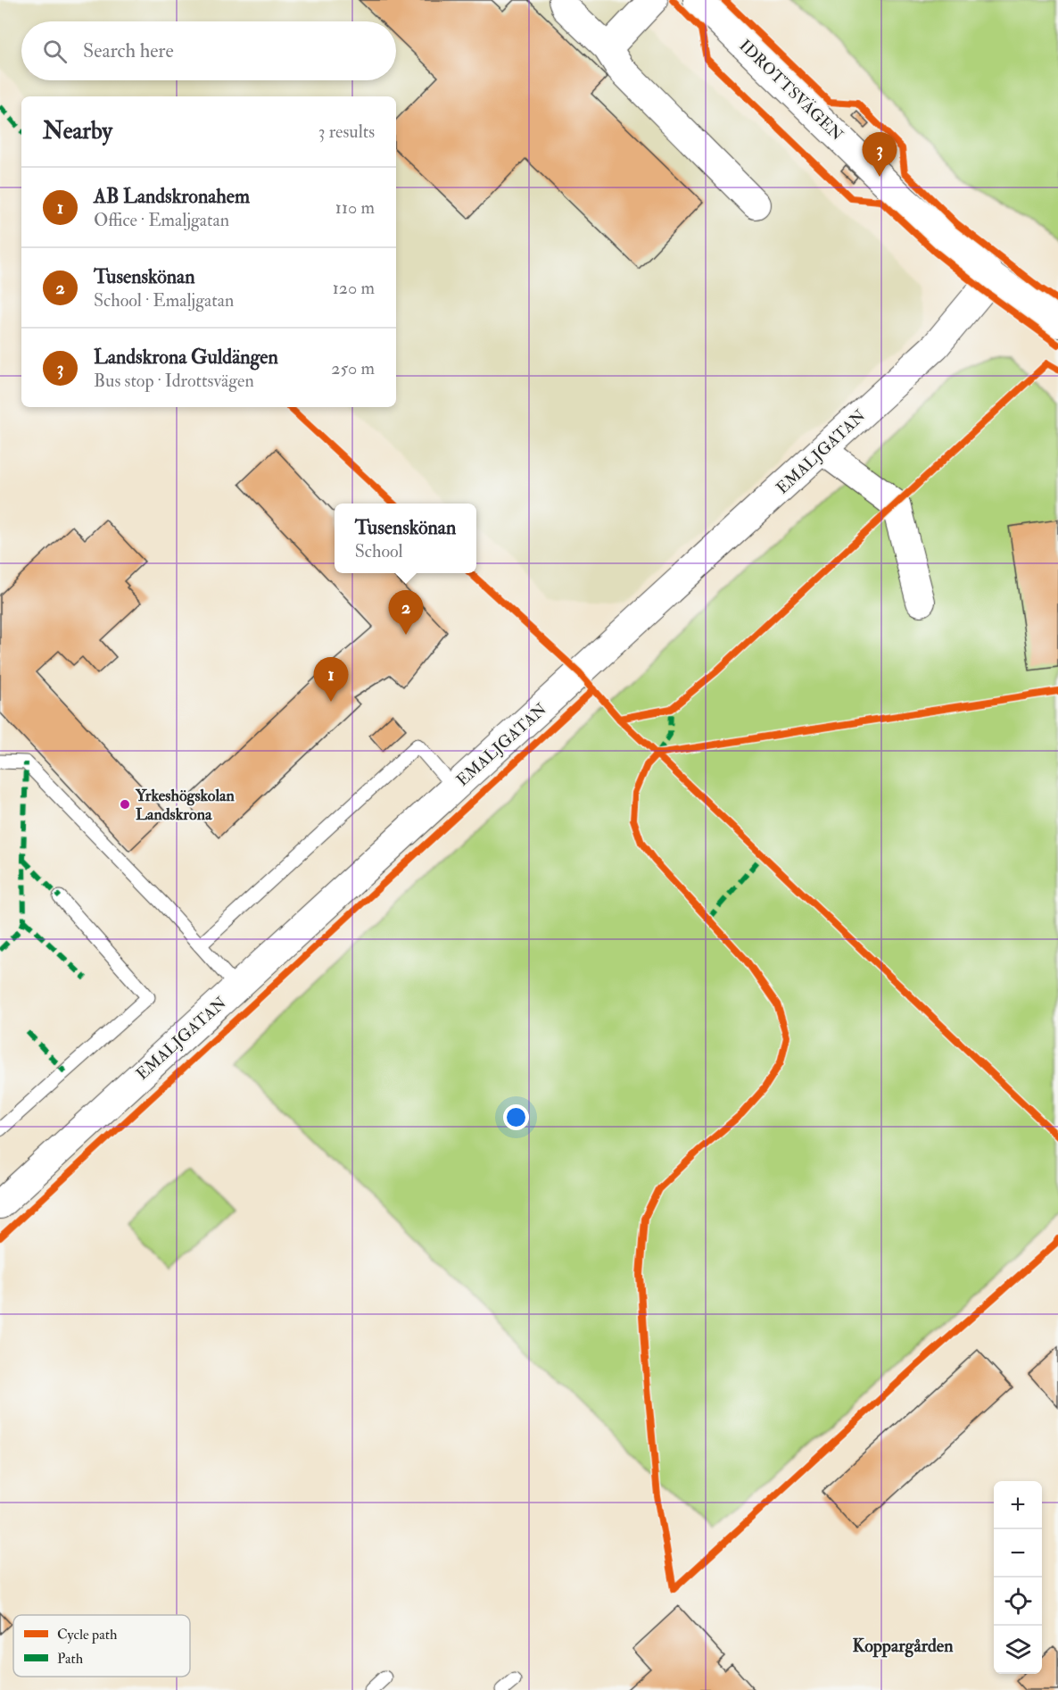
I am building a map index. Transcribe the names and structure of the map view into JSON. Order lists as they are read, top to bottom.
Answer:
{
  "streets": {
    "street": ["IDROTTSVÄGEN", "EMALJGATAN"]
  },
  "crossings": [
    ["IDROTTSVÄGEN", "EMALJGATAN"]
  ],
  "districts": ["Koppargården"],
  "places": ["Yrkeshögskolan Landskrona"],
  "legend": ["Cycle path", "Path"],
  "page": {
    "search": "Search here",
    "heading": ["Nearby", "3 results"],
    "pins": ["3", "2", "1"],
    "list": [
      {
        "mark": "1",
        "name": "AB Landskronahem",
        "note": "Office · Emaljgatan",
        "value": "110 m"
      },
      {
        "mark": "2",
        "name": "Tusenskönan",
        "note": "School · Emaljgatan",
        "value": "120 m"
      },
      {
        "mark": "3",
        "name": "Landskrona Guldängen",
        "note": "Bus stop · Idrottsvägen",
        "value": "250 m"
      }
    ],
    "popup": ["Tusenskönan", "School"],
    "map_buttons": ["+", "−"]
  }
}
